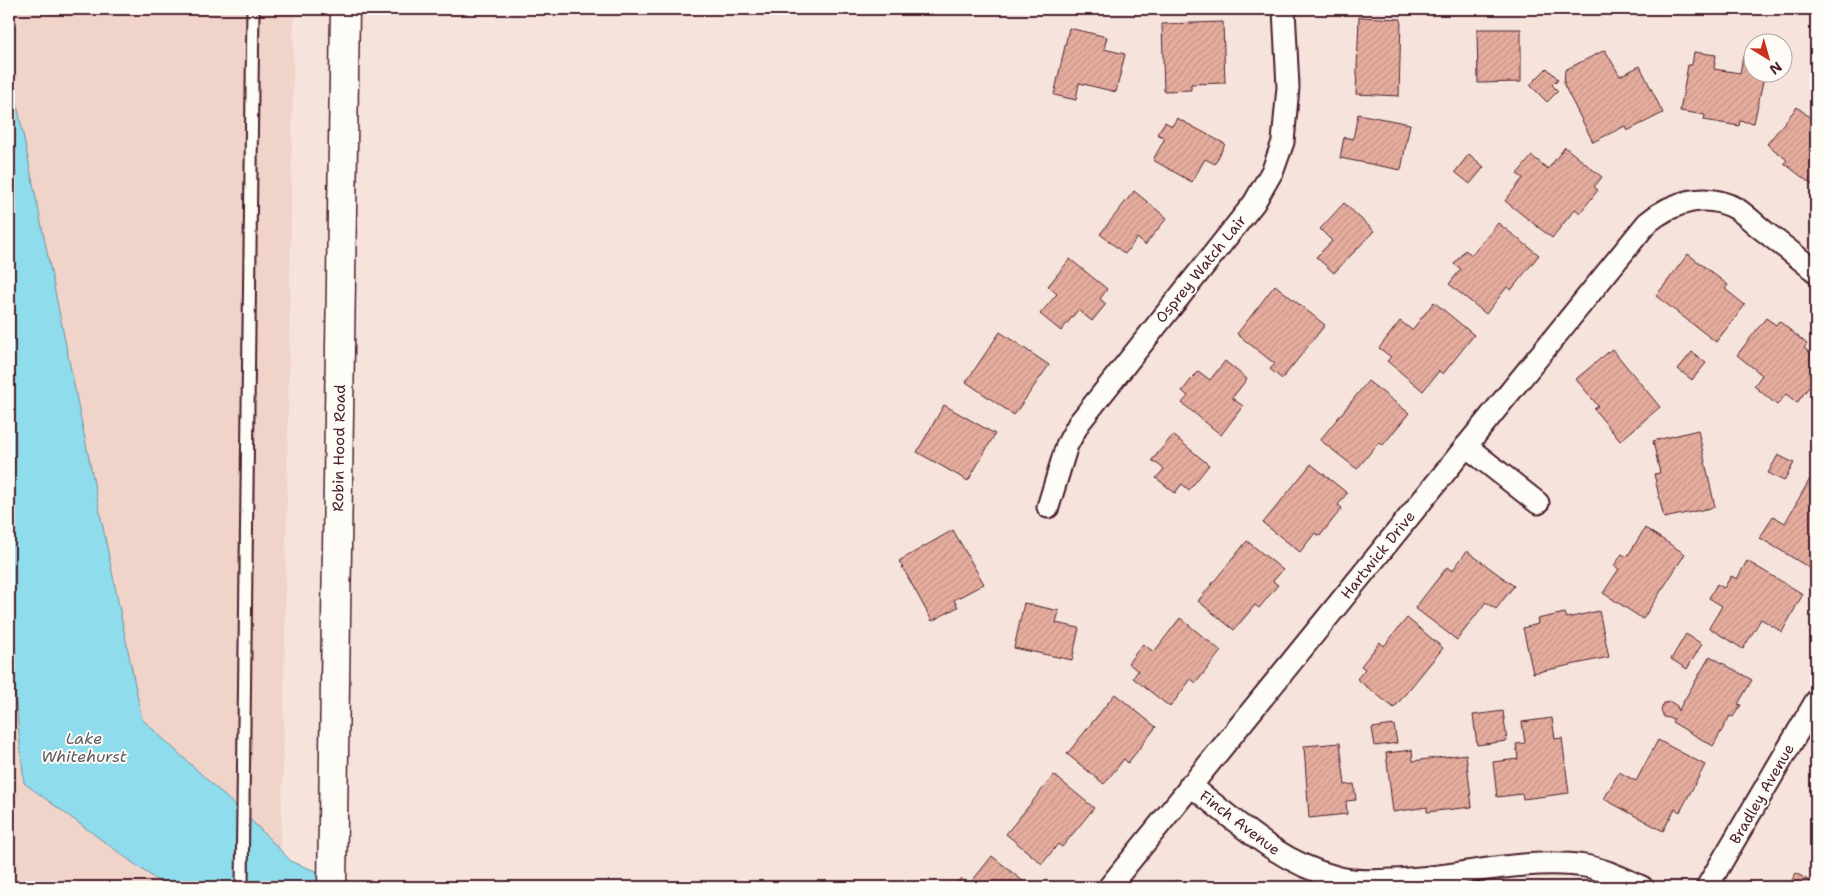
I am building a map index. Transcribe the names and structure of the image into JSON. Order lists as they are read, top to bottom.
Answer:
{
  "streets": {
    "street": [
      "Osprey Watch Lair",
      "Robin Hood Road",
      "Hartwick Drive",
      "Bradley Avenue",
      "Finch Avenue"
    ]
  },
  "crossings": [
    ["Hartwick Drive", "Finch Avenue"]
  ],
  "water": ["Lake Whitehurst"],
  "north": "bottom right"
}
